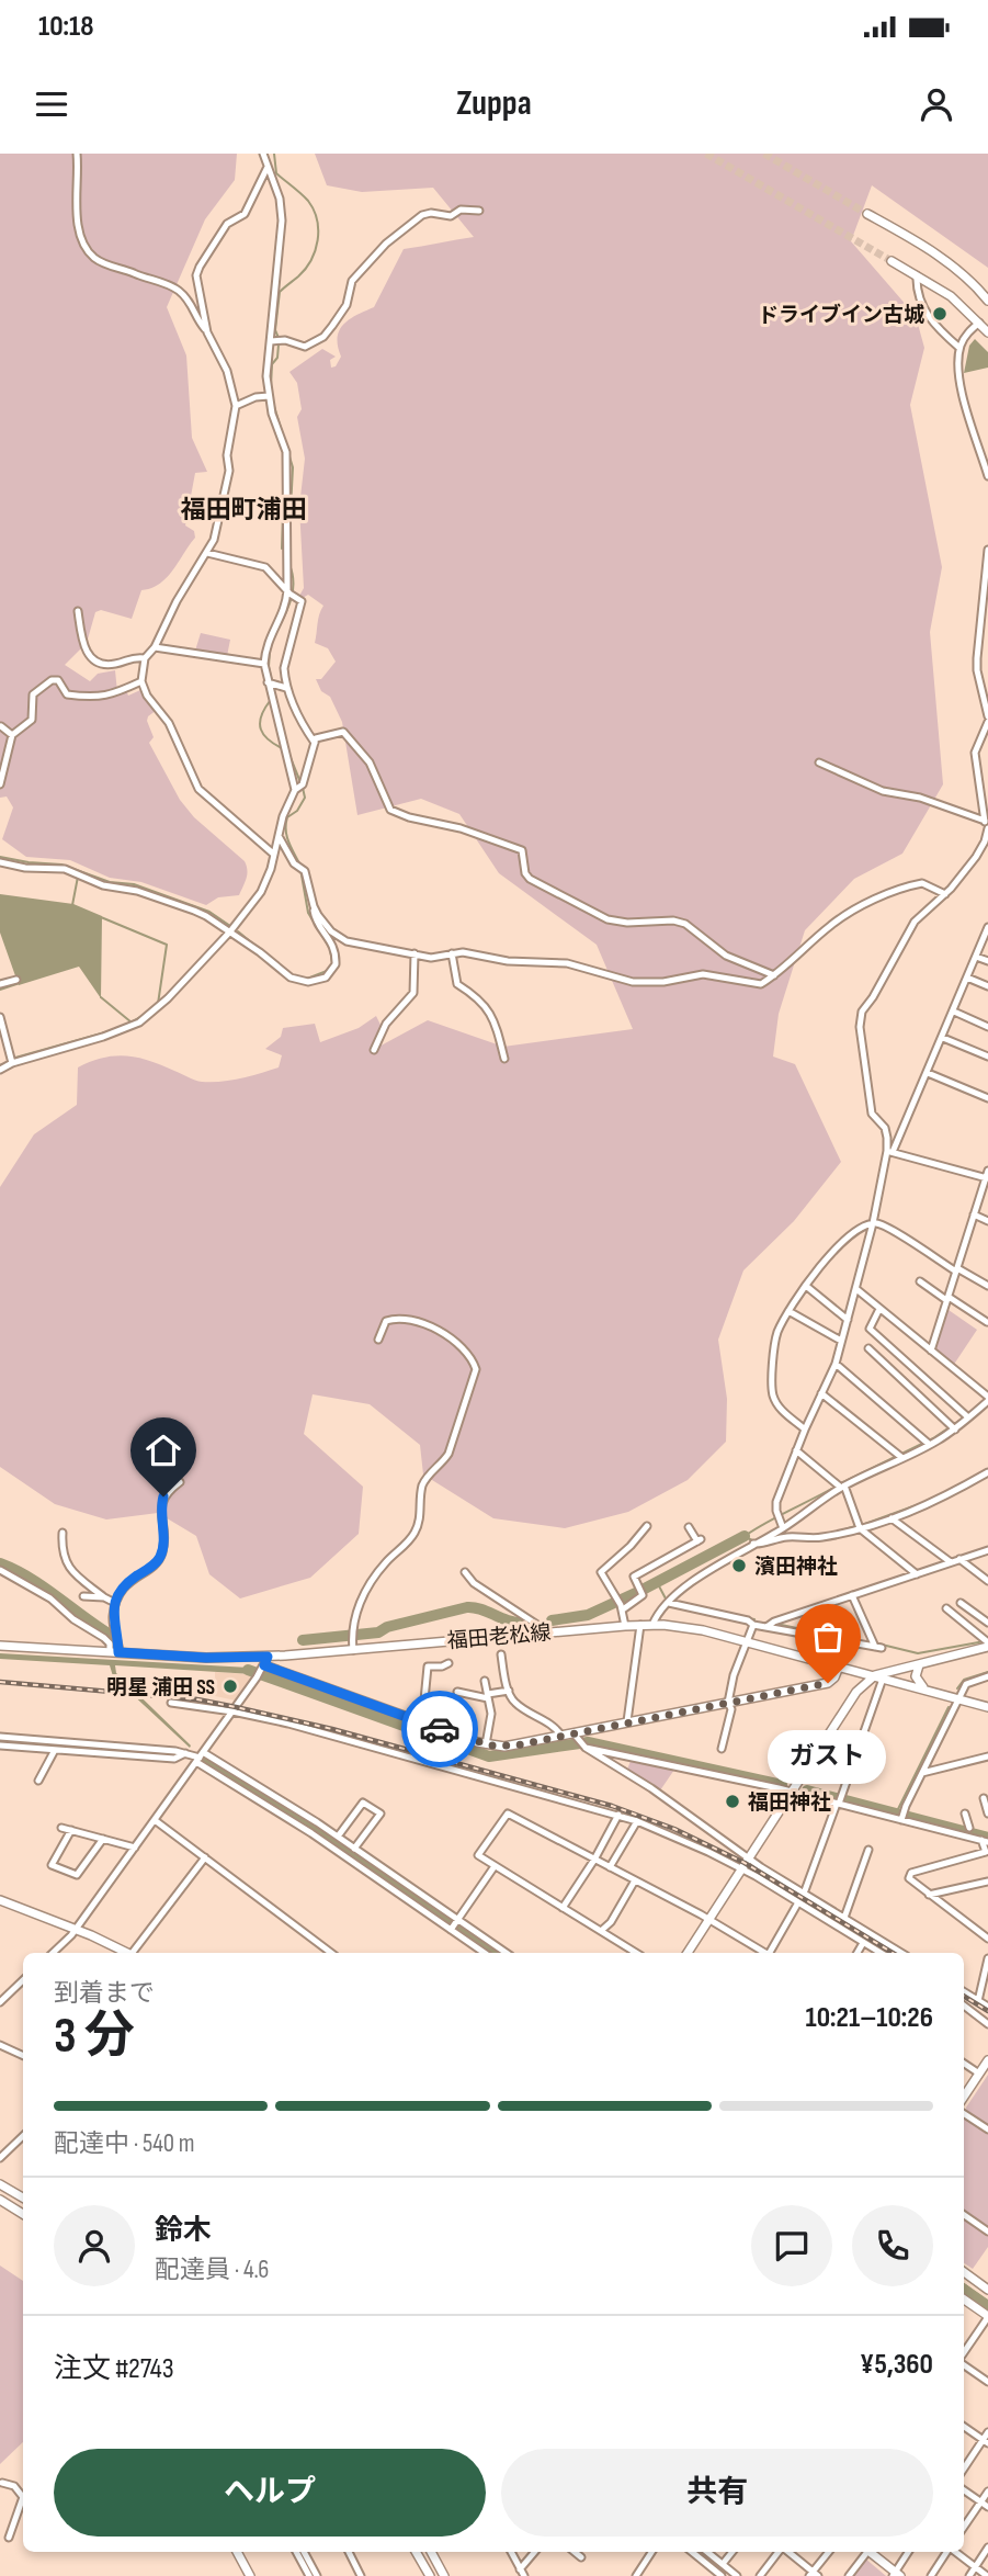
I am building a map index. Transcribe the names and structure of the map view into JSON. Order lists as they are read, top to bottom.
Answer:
{
  "streets": {
    "street": ["福田老松線"]
  },
  "districts": ["福田町浦田"],
  "places": [
    "ドライブイン古城",
    "濱田神社",
    "ガスト",
    "明星 浦田 SS",
    "福田神社"
  ],
  "page": {
    "status": "10:18",
    "header": "Zuppa",
    "bubble": "ガスト",
    "heading": ["3 分", "到着まで", "10:21–10:26"],
    "panel": [
      "鈴木",
      "配達員 · 4.6",
      "注文 #2743",
      "¥5,360"
    ],
    "bar": "配達中 · 540 m",
    "buttons": ["ヘルプ", "共有"]
  }
}
